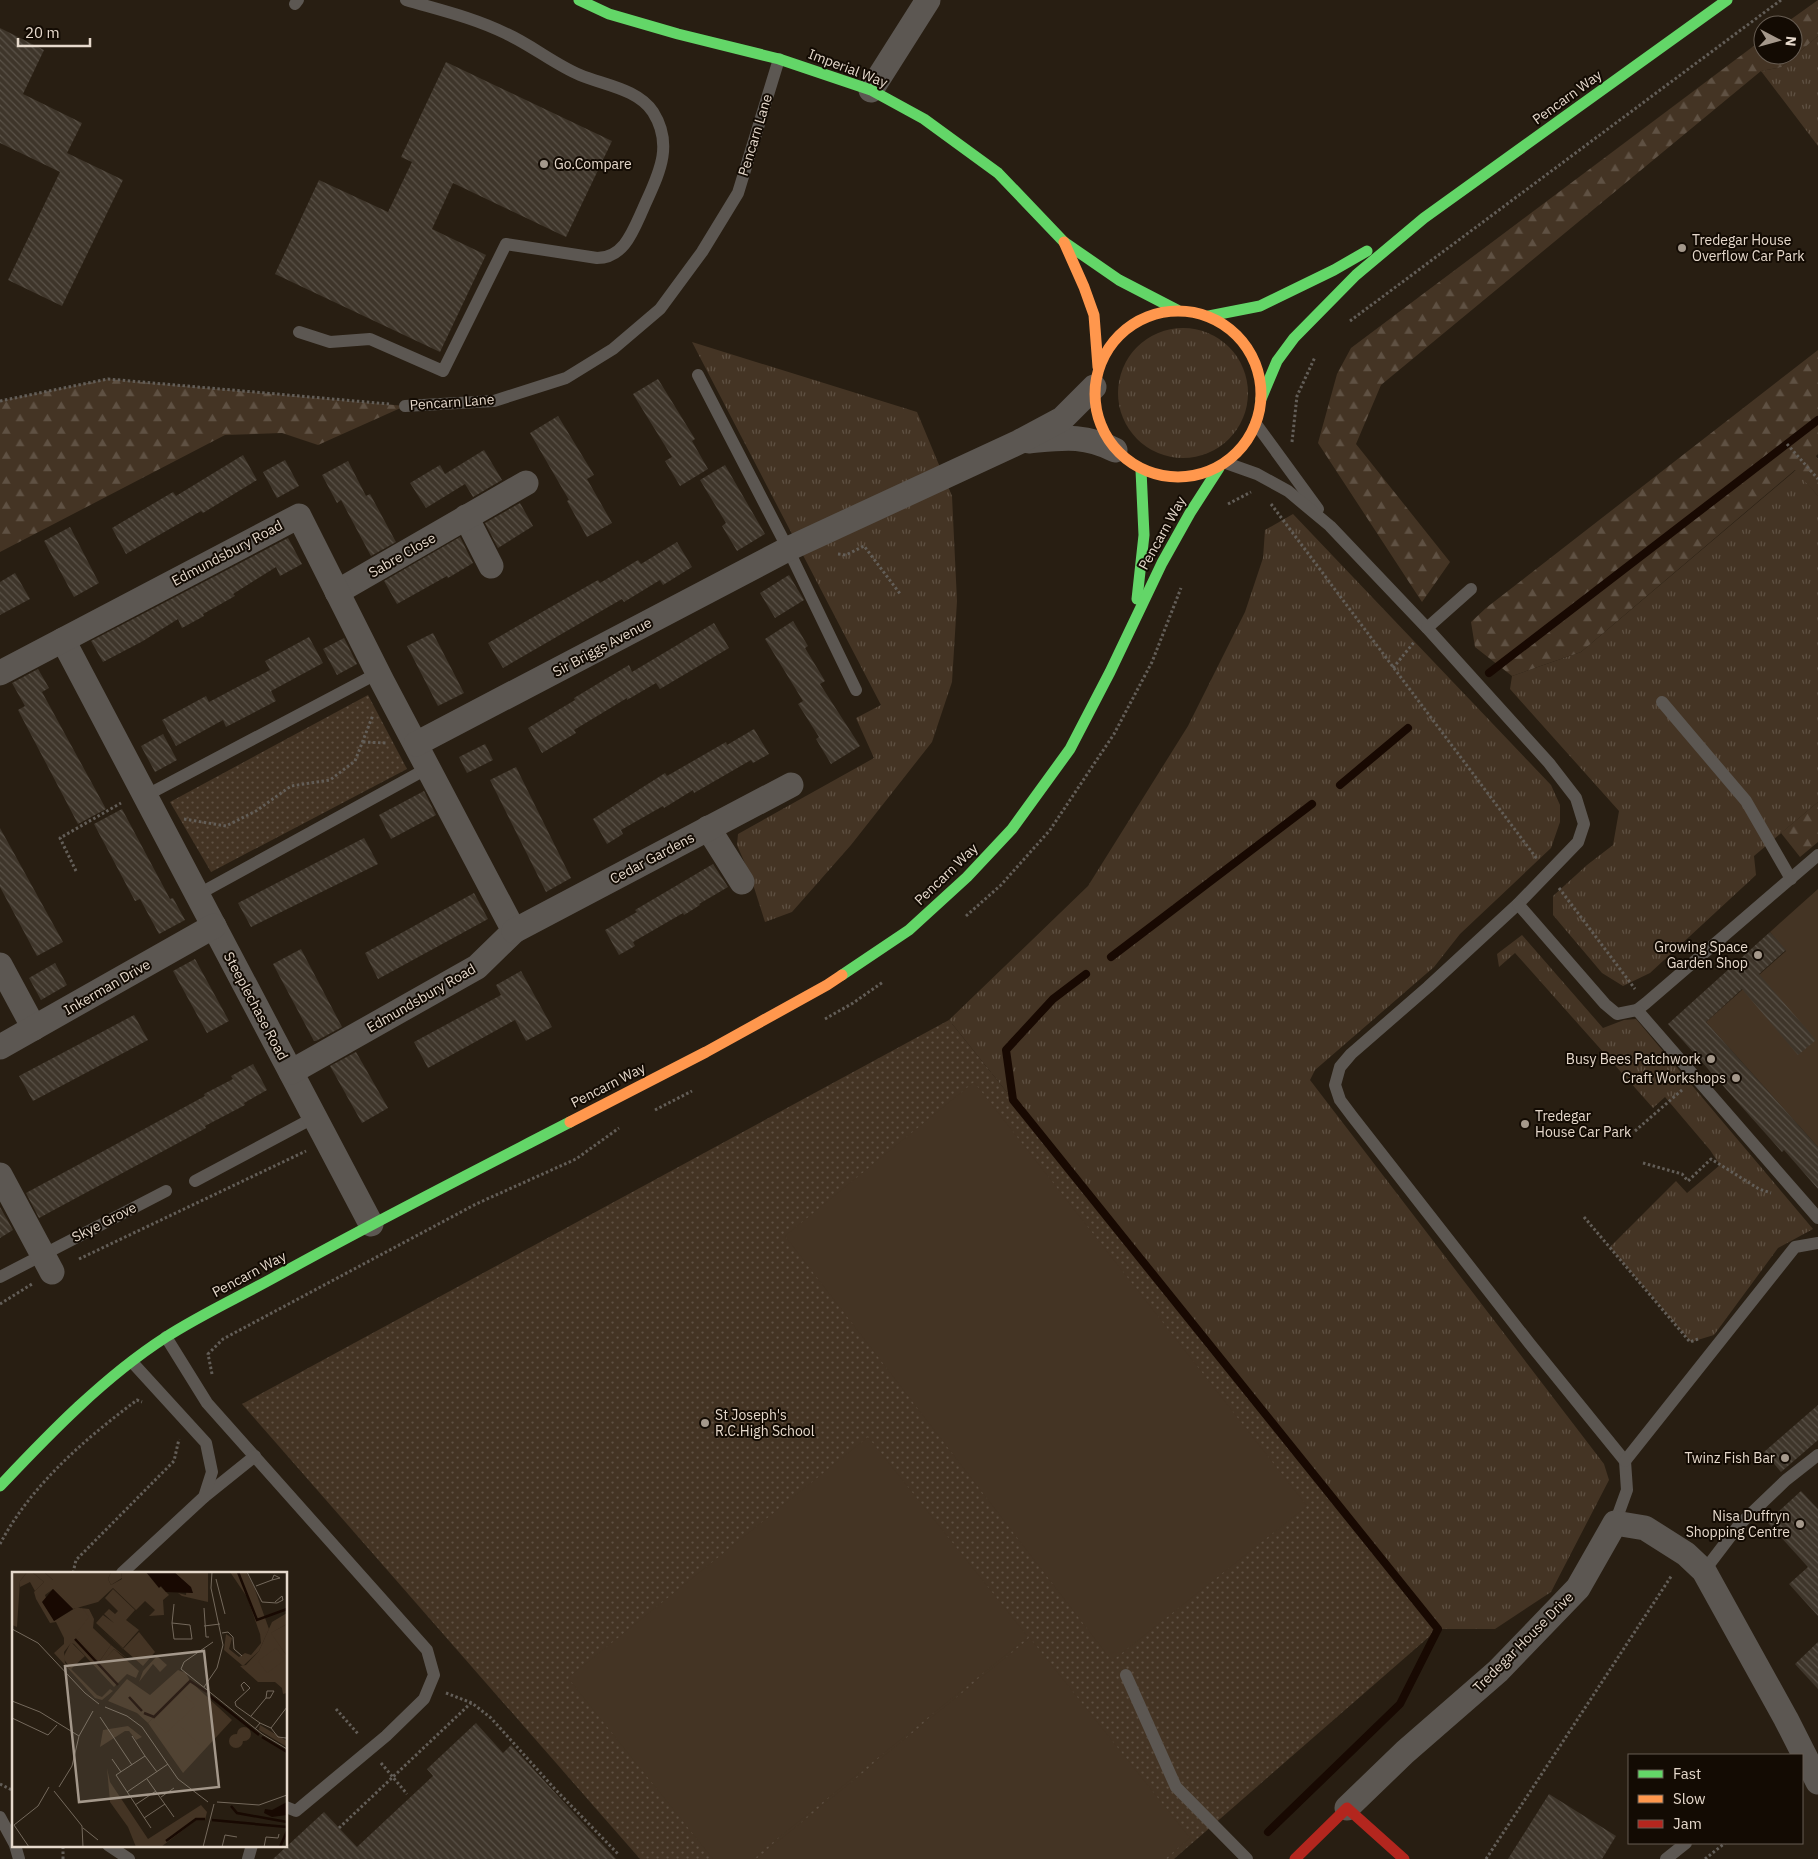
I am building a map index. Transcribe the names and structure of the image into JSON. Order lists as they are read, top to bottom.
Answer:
{
  "streets": {
    "street": [
      "Imperial Way",
      "Pencarn Way",
      "Edmundsbury Road",
      "Sabre Close",
      "Sir Briggs Avenue",
      "Cedar Gardens",
      "Inkerman Drive",
      "Steeplechase Road",
      "Tredegar House Drive"
    ],
    "lane": ["Pencarn Lane", "Skye Grove"]
  },
  "crossings": [
    ["Imperial Way", "Pencarn Way"],
    ["Imperial Way", "Pencarn Lane"],
    ["Imperial Way", "Sir Briggs Avenue"],
    ["Pencarn Way", "Sir Briggs Avenue"],
    ["Pencarn Way", "Steeplechase Road"],
    ["Edmundsbury Road", "Sabre Close"],
    ["Edmundsbury Road", "Sir Briggs Avenue"],
    ["Edmundsbury Road", "Cedar Gardens"],
    ["Edmundsbury Road", "Steeplechase Road"],
    ["Inkerman Drive", "Steeplechase Road"]
  ],
  "places": [
    "Go.Compare",
    "Tredegar House Overflow Car Park",
    "Growing Space Garden Shop",
    "Busy Bees Patchwork",
    "Craft Workshops",
    "Tredegar House Car Park",
    "St Joseph's R.C.High School",
    "Twinz Fish Bar",
    "Nisa Duffryn Shopping Centre"
  ],
  "legend": ["Fast", "Slow", "Jam"],
  "scale_bar": "20 m",
  "north": "right"
}
